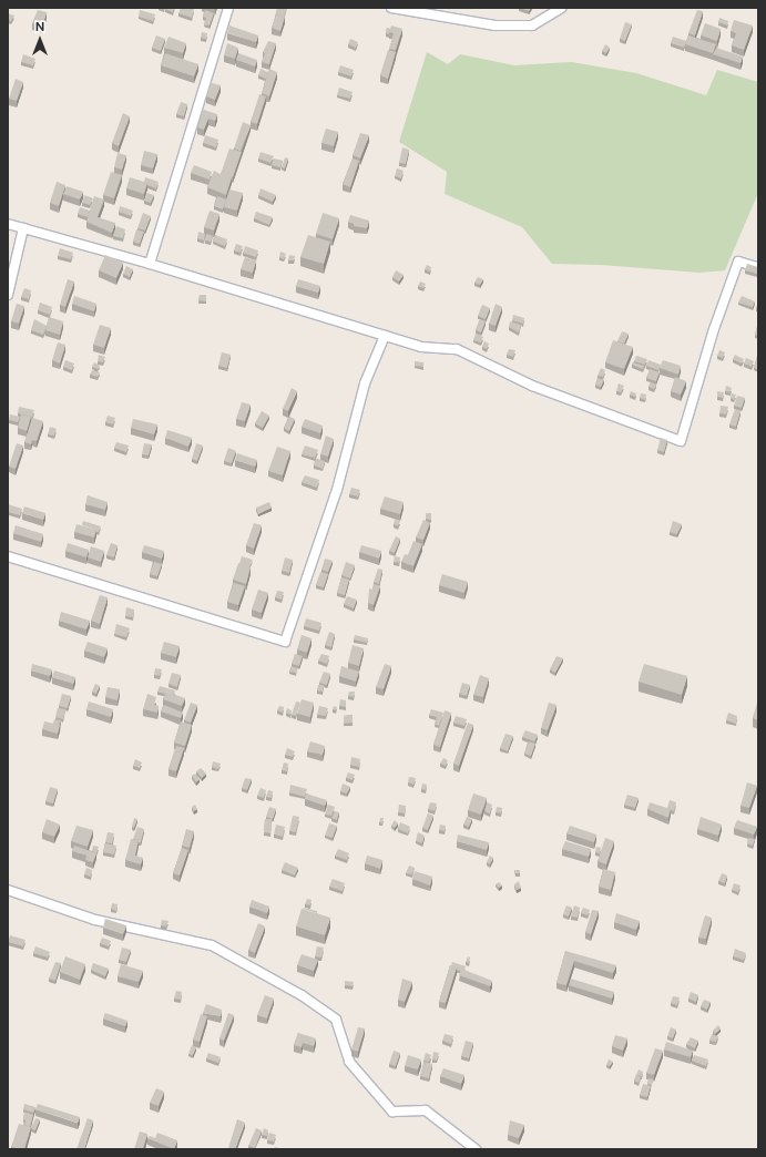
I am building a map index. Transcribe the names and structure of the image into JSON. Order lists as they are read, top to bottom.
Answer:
{
  "north": "top"
}
